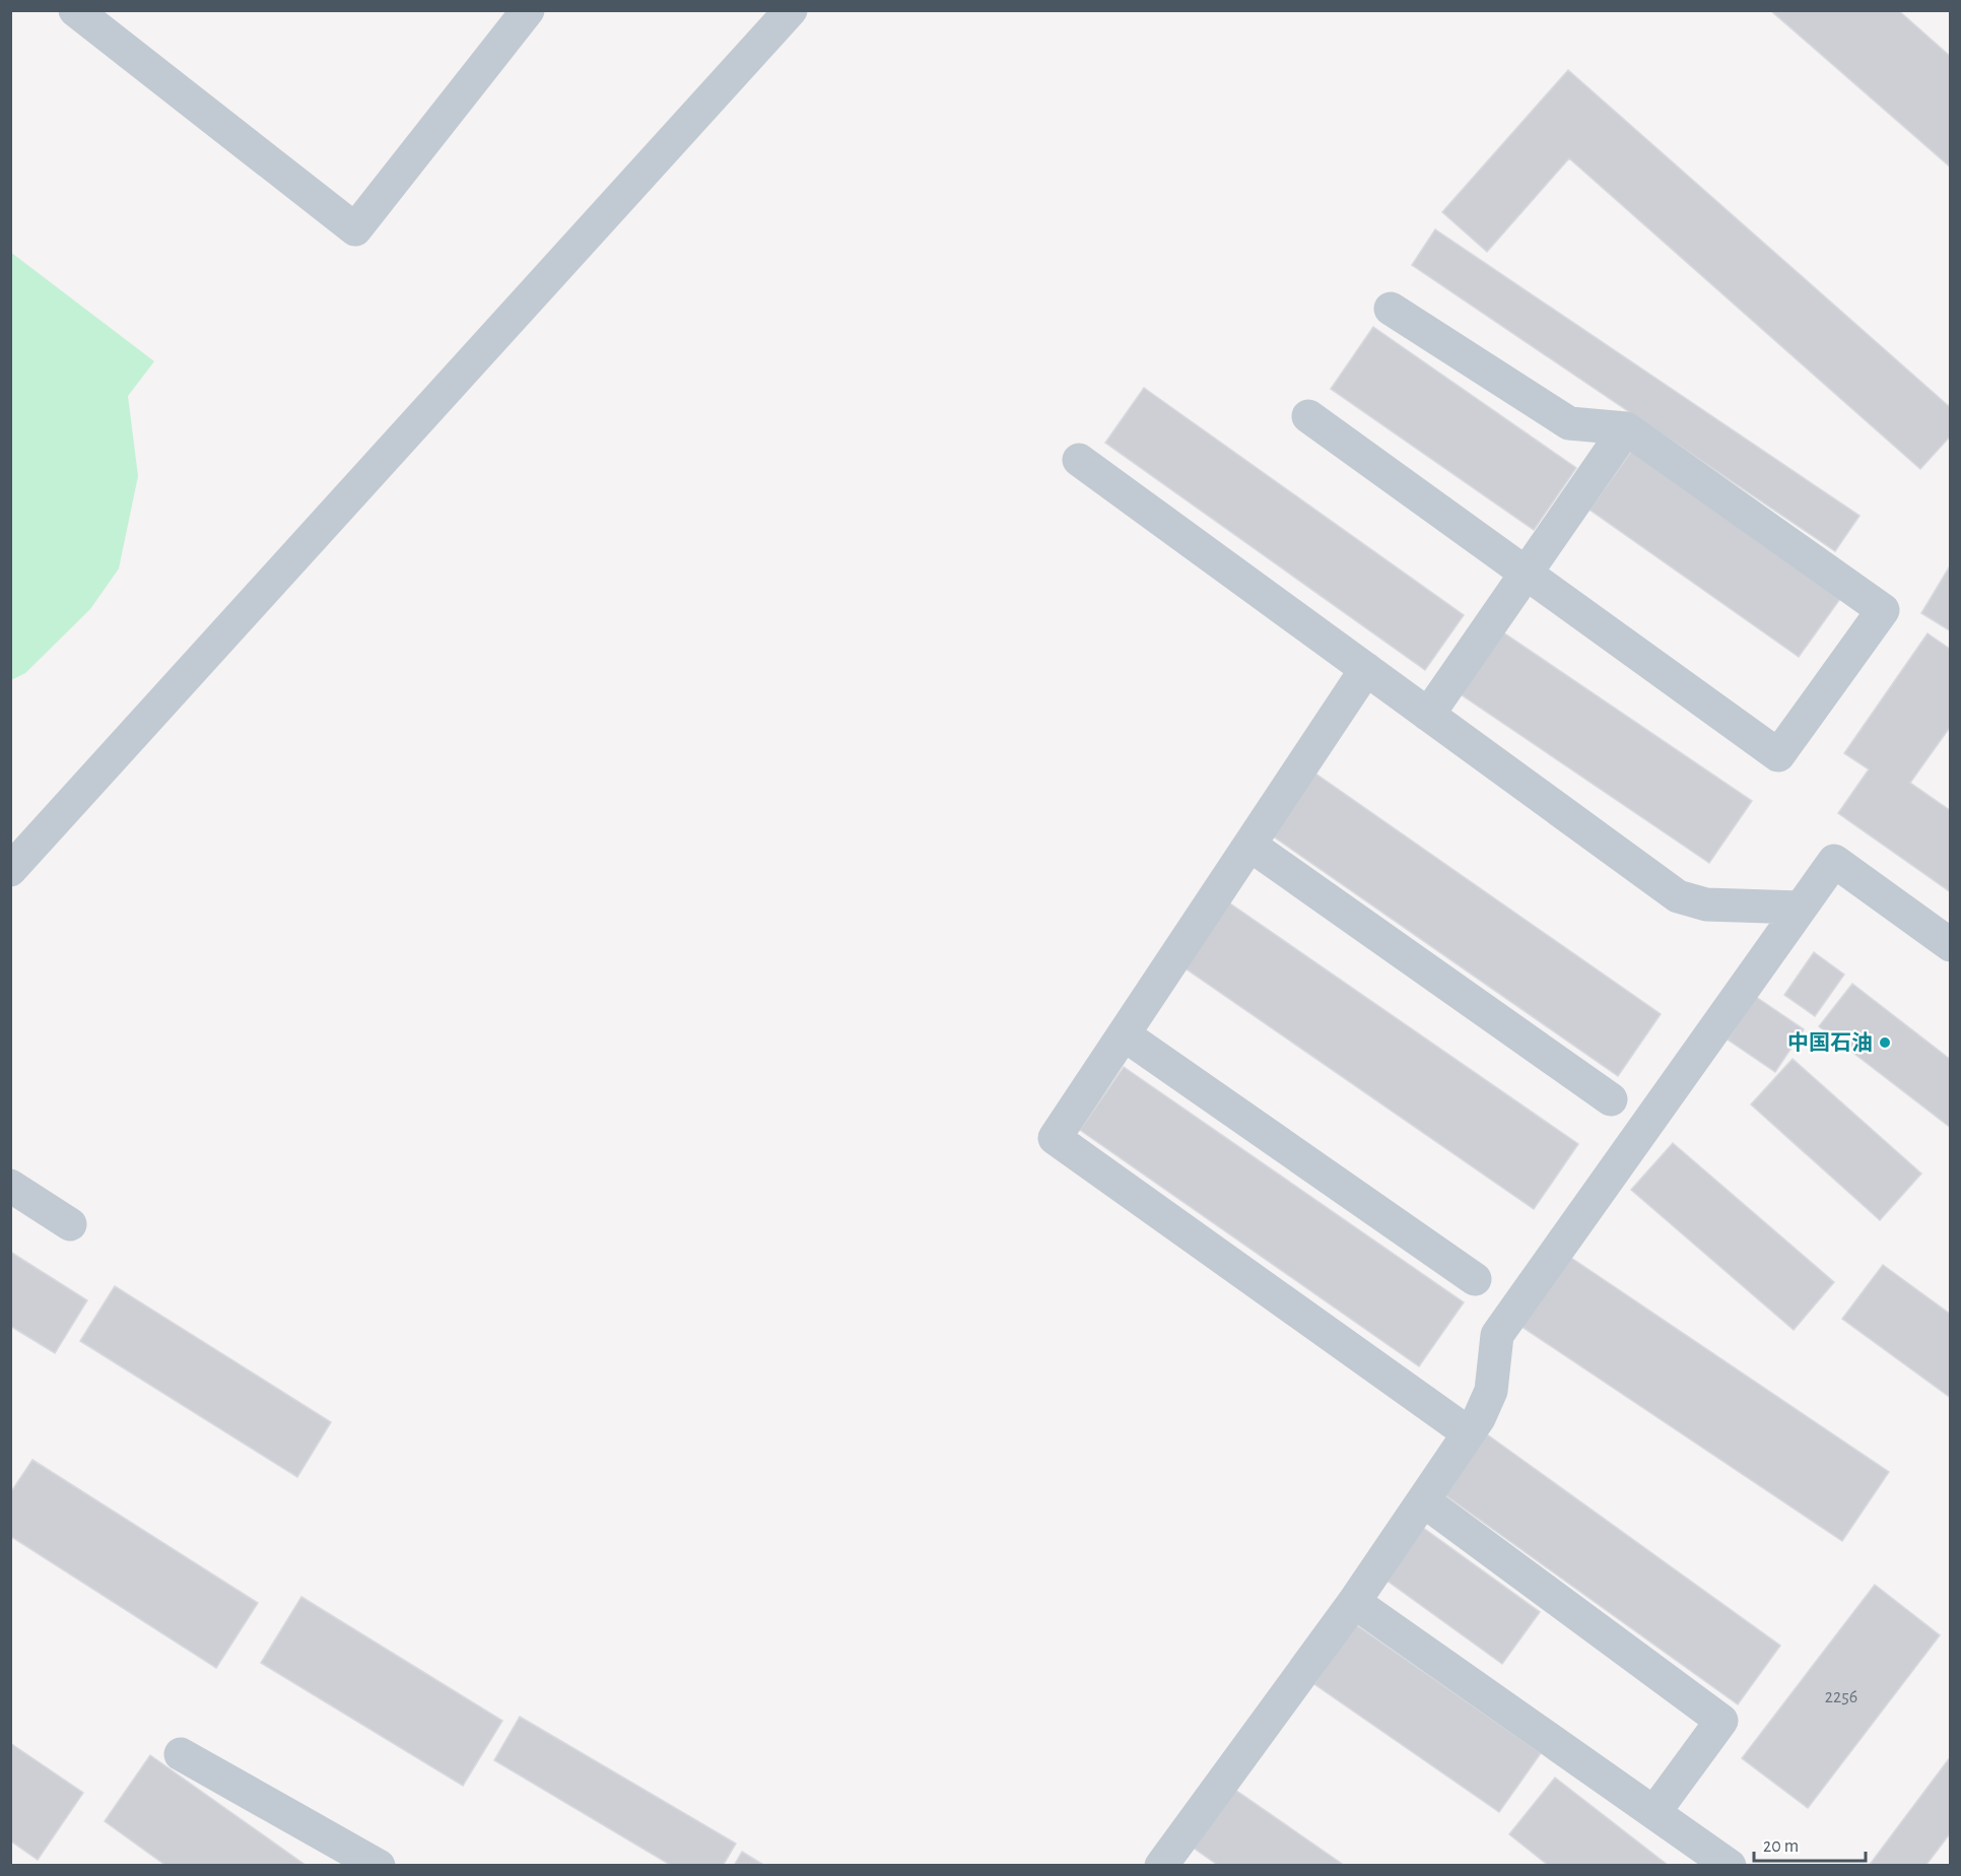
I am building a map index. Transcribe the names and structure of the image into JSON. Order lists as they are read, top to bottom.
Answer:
{
  "places": ["中国石油"],
  "house_numbers": ["2256"],
  "scale_bar": "20 m"
}
